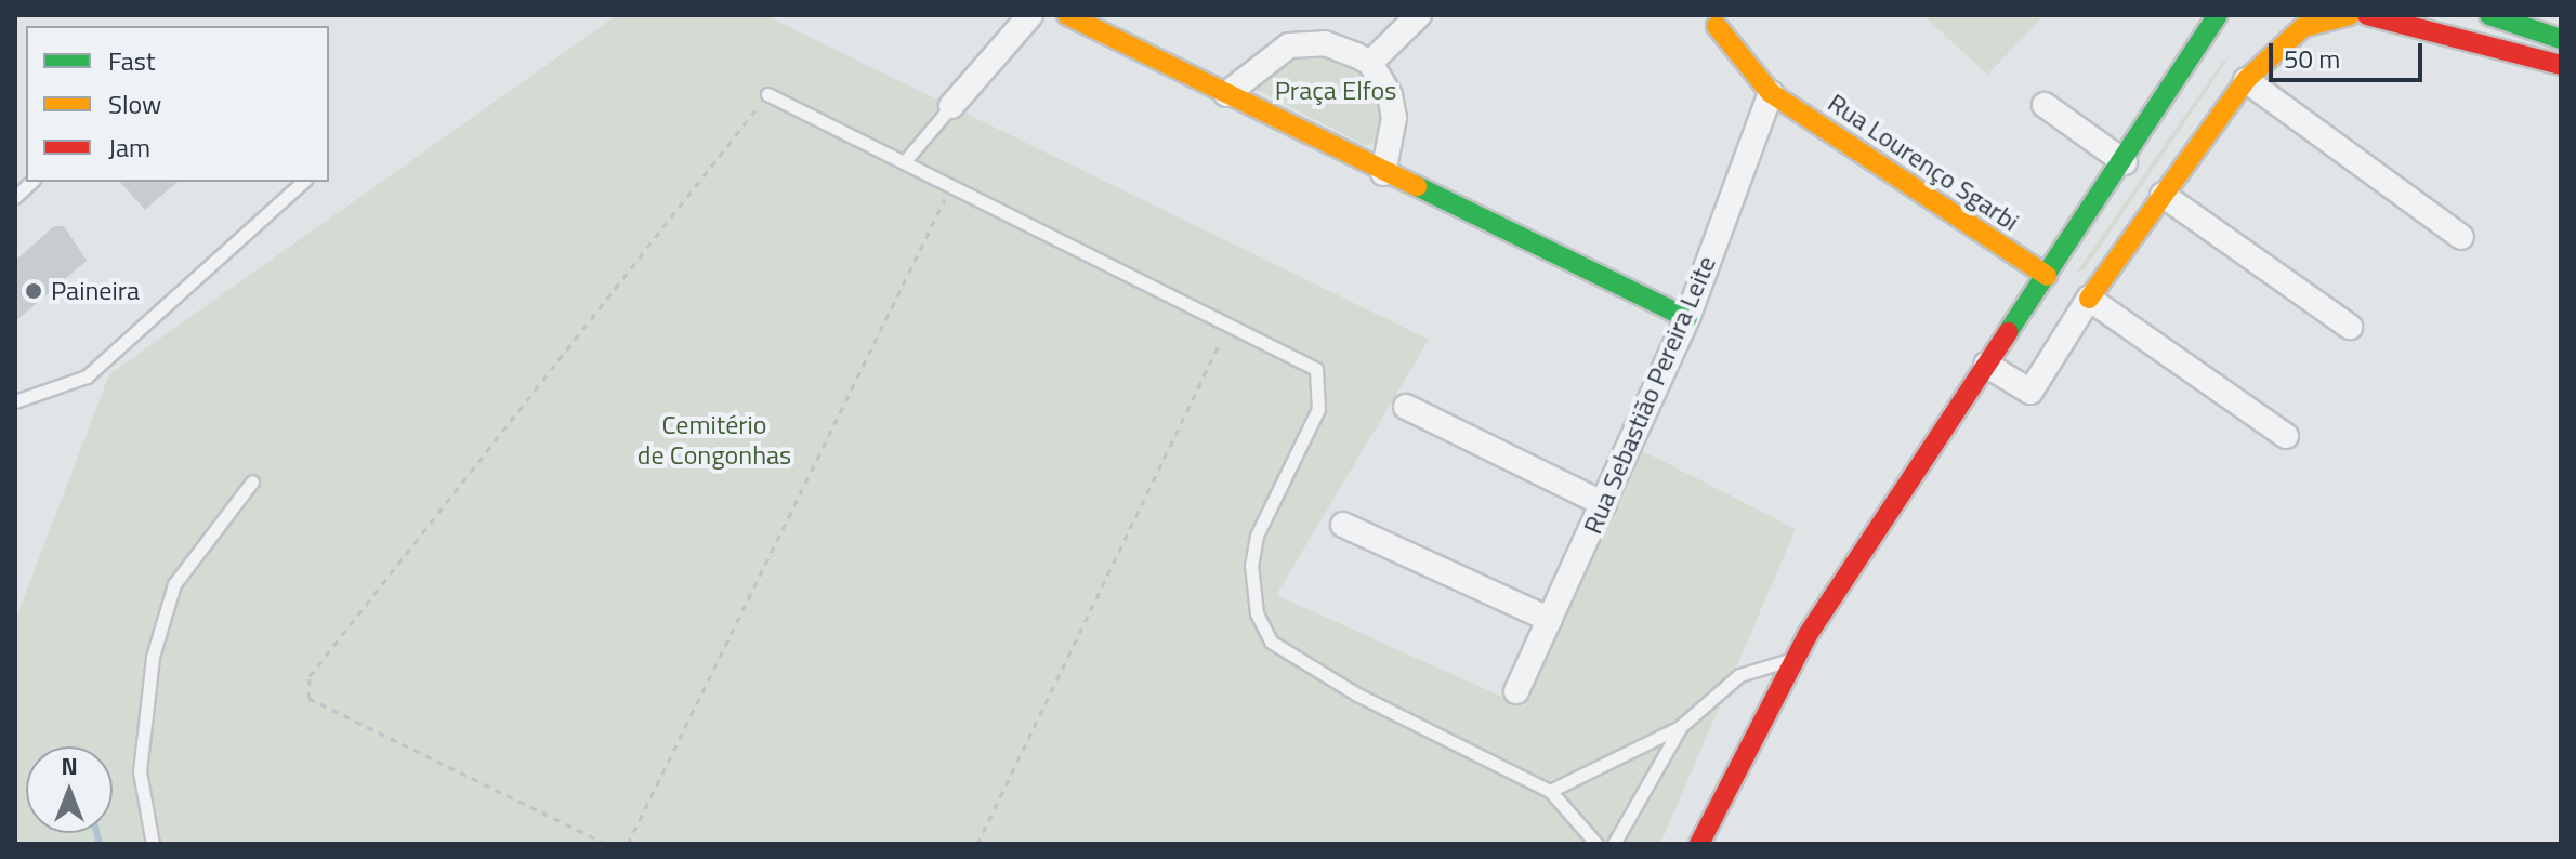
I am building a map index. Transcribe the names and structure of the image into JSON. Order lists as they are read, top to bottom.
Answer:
{
  "streets": {
    "main road": ["Rua Lourenço Sgarbi"],
    "street": ["Rua Sebastião Pereira Leite"]
  },
  "crossings": [
    ["Rua Lourenço Sgarbi", "Rua Sebastião Pereira Leite"]
  ],
  "parks": ["Praça Elfos", "Cemitério de Congonhas"],
  "places": ["Paineira"],
  "legend": ["Fast", "Slow", "Jam"],
  "scale_bar": "50 m",
  "north": "top"
}
